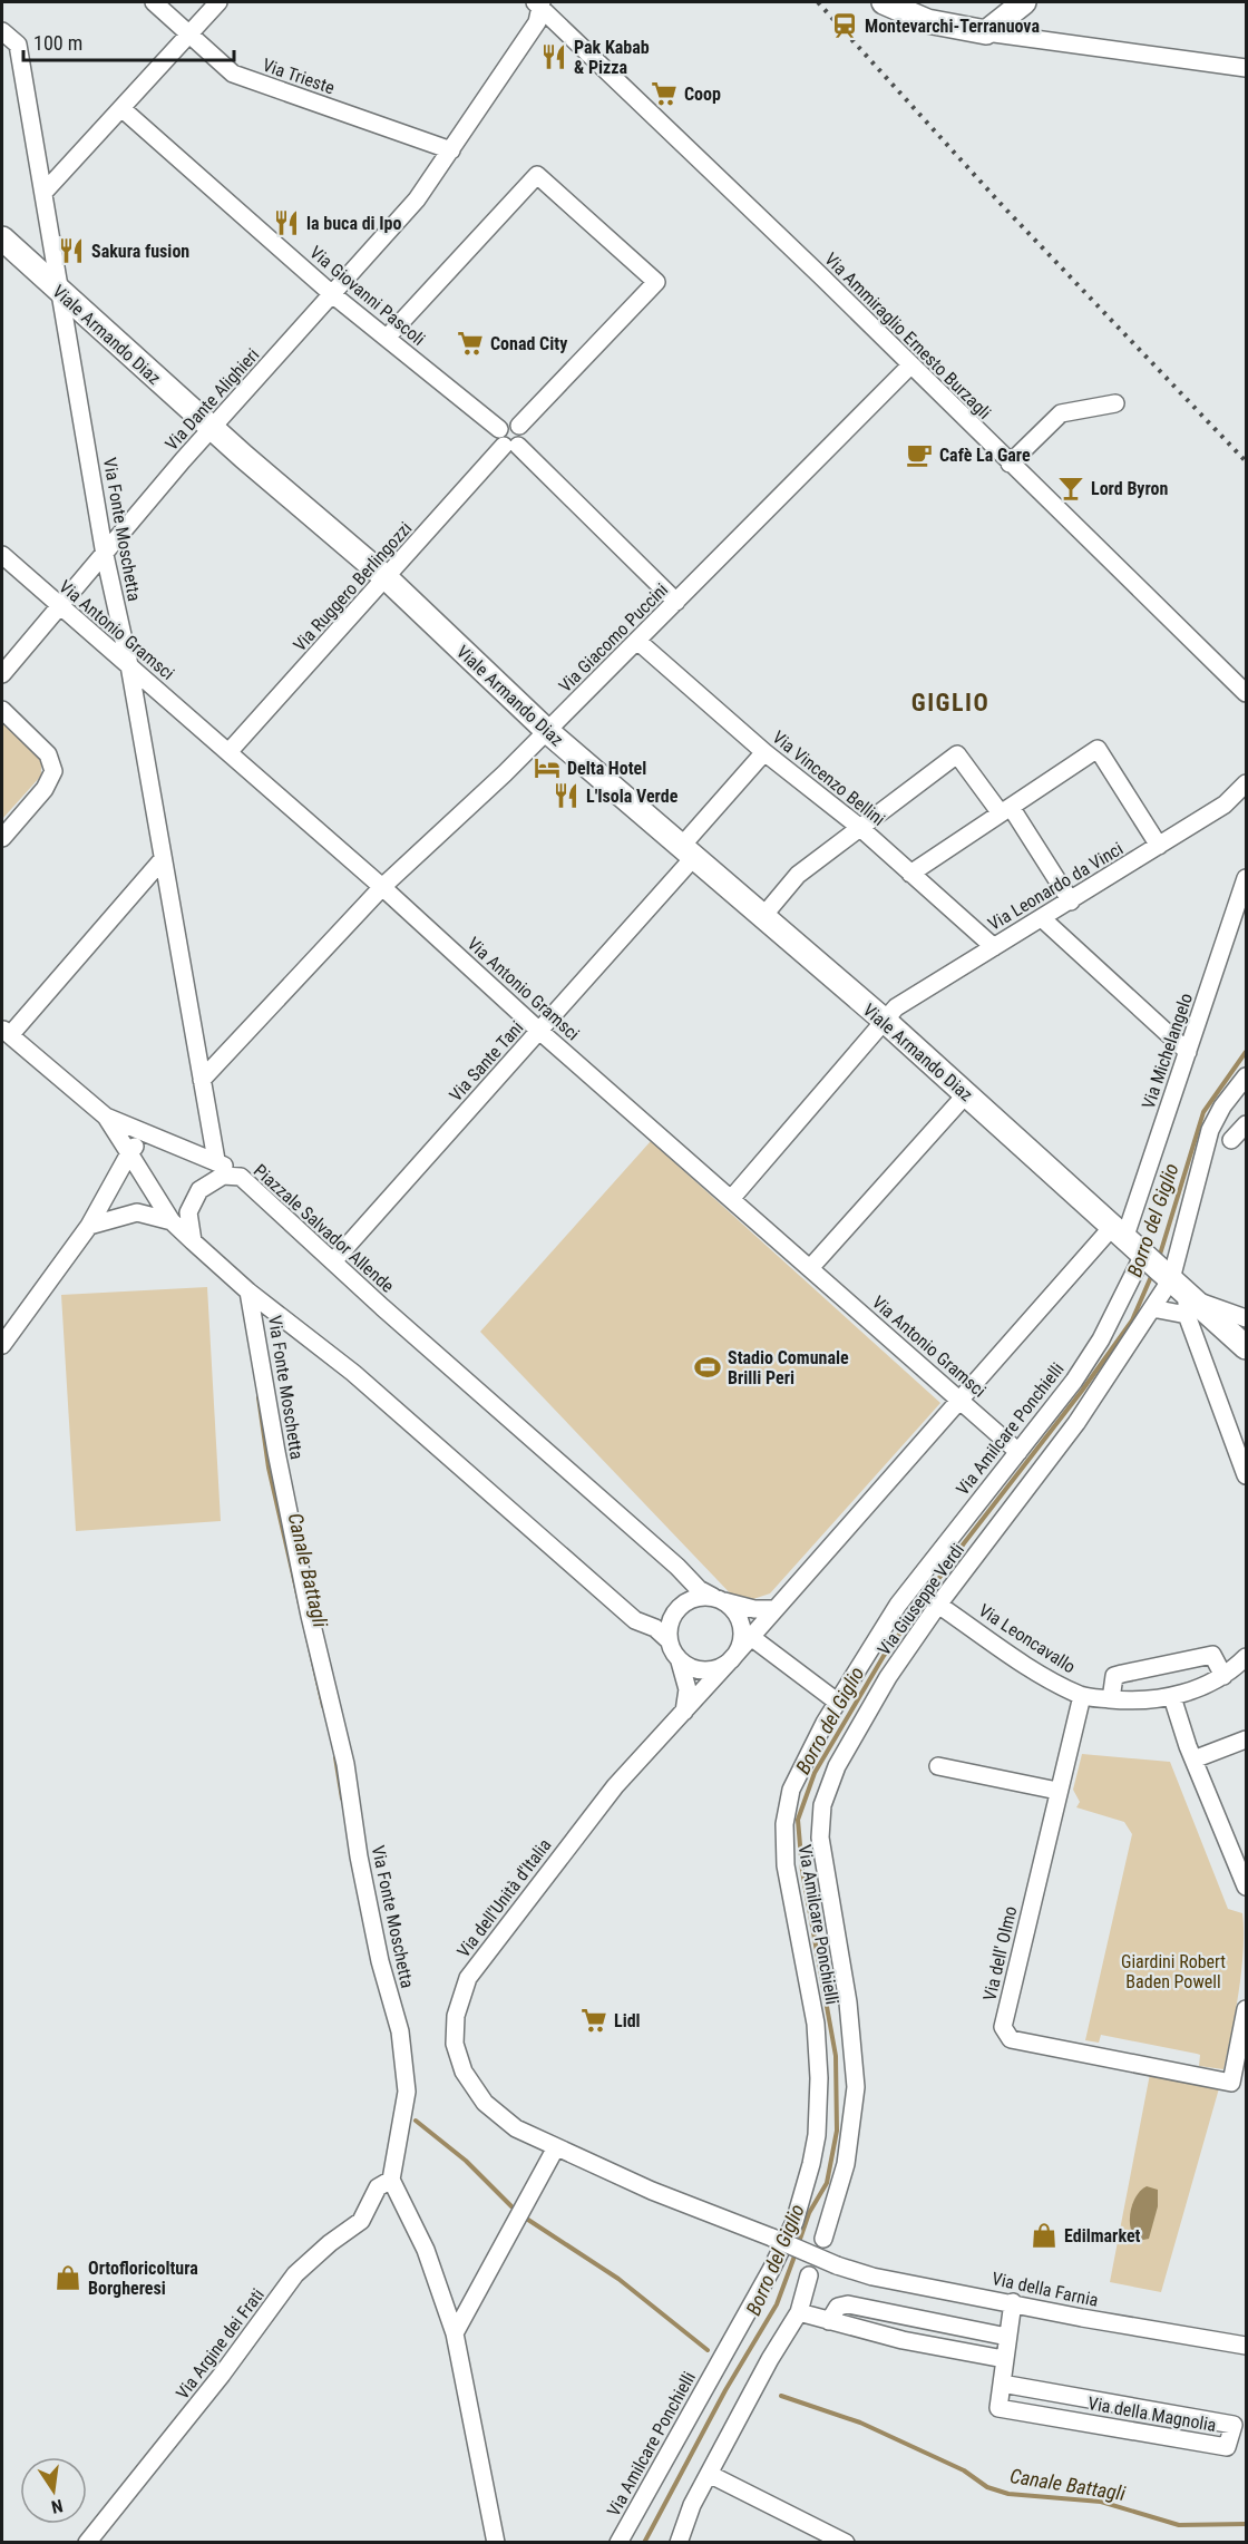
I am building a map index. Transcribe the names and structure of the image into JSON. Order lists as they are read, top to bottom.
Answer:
{
  "streets": {
    "street": [
      "Via Trieste",
      "Via Giovanni Pascoli",
      "Viale Armando Diaz",
      "Via Ammiraglio Ernesto Burzagli",
      "Via Dante Alighieri",
      "Via Fonte Moschetta",
      "Via Ruggero Berlingozzi",
      "Via Antonio Gramsci",
      "Via Giacomo Puccini",
      "Via Vincenzo Bellini",
      "Via Leonardo da Vinci",
      "Via Michelangelo",
      "Via Sante Tani",
      "Piazzale Salvador Allende",
      "Via Amilcare Ponchielli",
      "Via Giuseppe Verdi",
      "Via Leoncavallo",
      "Via dell'Unità d'Italia",
      "Via dell' Olmo",
      "Via della Farnia",
      "Via Argine dei Frati",
      "Via della Magnolia"
    ]
  },
  "crossings": [
    ["Via Trieste", "Via Dante Alighieri"],
    ["Via Giovanni Pascoli", "Via Dante Alighieri"],
    ["Via Giovanni Pascoli", "Via Ruggero Berlingozzi"],
    ["Via Giovanni Pascoli", "Via Giacomo Puccini"],
    ["Viale Armando Diaz", "Via Dante Alighieri"],
    ["Viale Armando Diaz", "Via Fonte Moschetta"],
    ["Viale Armando Diaz", "Via Ruggero Berlingozzi"],
    ["Viale Armando Diaz", "Via Giacomo Puccini"],
    ["Viale Armando Diaz", "Via Leonardo da Vinci"],
    ["Viale Armando Diaz", "Via Michelangelo"],
    ["Viale Armando Diaz", "Via Sante Tani"],
    ["Viale Armando Diaz", "Via Amilcare Ponchielli"],
    ["Viale Armando Diaz", "Via Giuseppe Verdi"],
    ["Viale Armando Diaz", "Via dell'Unità d'Italia"],
    ["Via Ammiraglio Ernesto Burzagli", "Via Dante Alighieri"],
    ["Via Ammiraglio Ernesto Burzagli", "Via Giacomo Puccini"],
    ["Via Dante Alighieri", "Via Fonte Moschetta"],
    ["Via Dante Alighieri", "Via Antonio Gramsci"],
    ["Via Fonte Moschetta", "Via Antonio Gramsci"],
    ["Via Fonte Moschetta", "Via Giacomo Puccini"],
    ["Via Fonte Moschetta", "Via Argine dei Frati"],
    ["Via Ruggero Berlingozzi", "Via Antonio Gramsci"],
    ["Via Antonio Gramsci", "Via Giacomo Puccini"],
    ["Via Antonio Gramsci", "Via Leonardo da Vinci"],
    ["Via Antonio Gramsci", "Via Sante Tani"],
    ["Via Antonio Gramsci", "Via Amilcare Ponchielli"],
    ["Via Antonio Gramsci", "Via dell'Unità d'Italia"],
    ["Via Giacomo Puccini", "Via Vincenzo Bellini"],
    ["Via Vincenzo Bellini", "Via Leonardo da Vinci"],
    ["Via Vincenzo Bellini", "Via Sante Tani"],
    ["Via Michelangelo", "Via dell'Unità d'Italia"],
    ["Via Sante Tani", "Piazzale Salvador Allende"],
    ["Piazzale Salvador Allende", "Via dell'Unità d'Italia"],
    ["Via Giuseppe Verdi", "Via Leoncavallo"],
    ["Via Leoncavallo", "Via dell' Olmo"],
    ["Via dell'Unità d'Italia", "Via della Farnia"],
    ["Via della Farnia", "Via della Magnolia"]
  ],
  "districts": ["GIGLIO"],
  "water": ["Borro del Giglio", "Canale Battagli"],
  "parks": ["Giardini Robert Baden Powell"],
  "places": {
    "station": ["Montevarchi-Terranuova"],
    "restaurant": [
      "Pak Kabab & Pizza",
      "la buca di Ipo",
      "Sakura fusion",
      "L'Isola Verde"
    ],
    "supermarket": ["Coop", "Conad City", "Lidl"],
    "cafe": ["Cafè La Gare"],
    "bar": ["Lord Byron"],
    "hotel": ["Delta Hotel"],
    "sports": ["Stadio Comunale Brilli Peri"],
    "shop": ["Edilmarket", "Ortofloricoltura Borgheresi"]
  },
  "scale_bar": "100 m",
  "north": "bottom"
}
